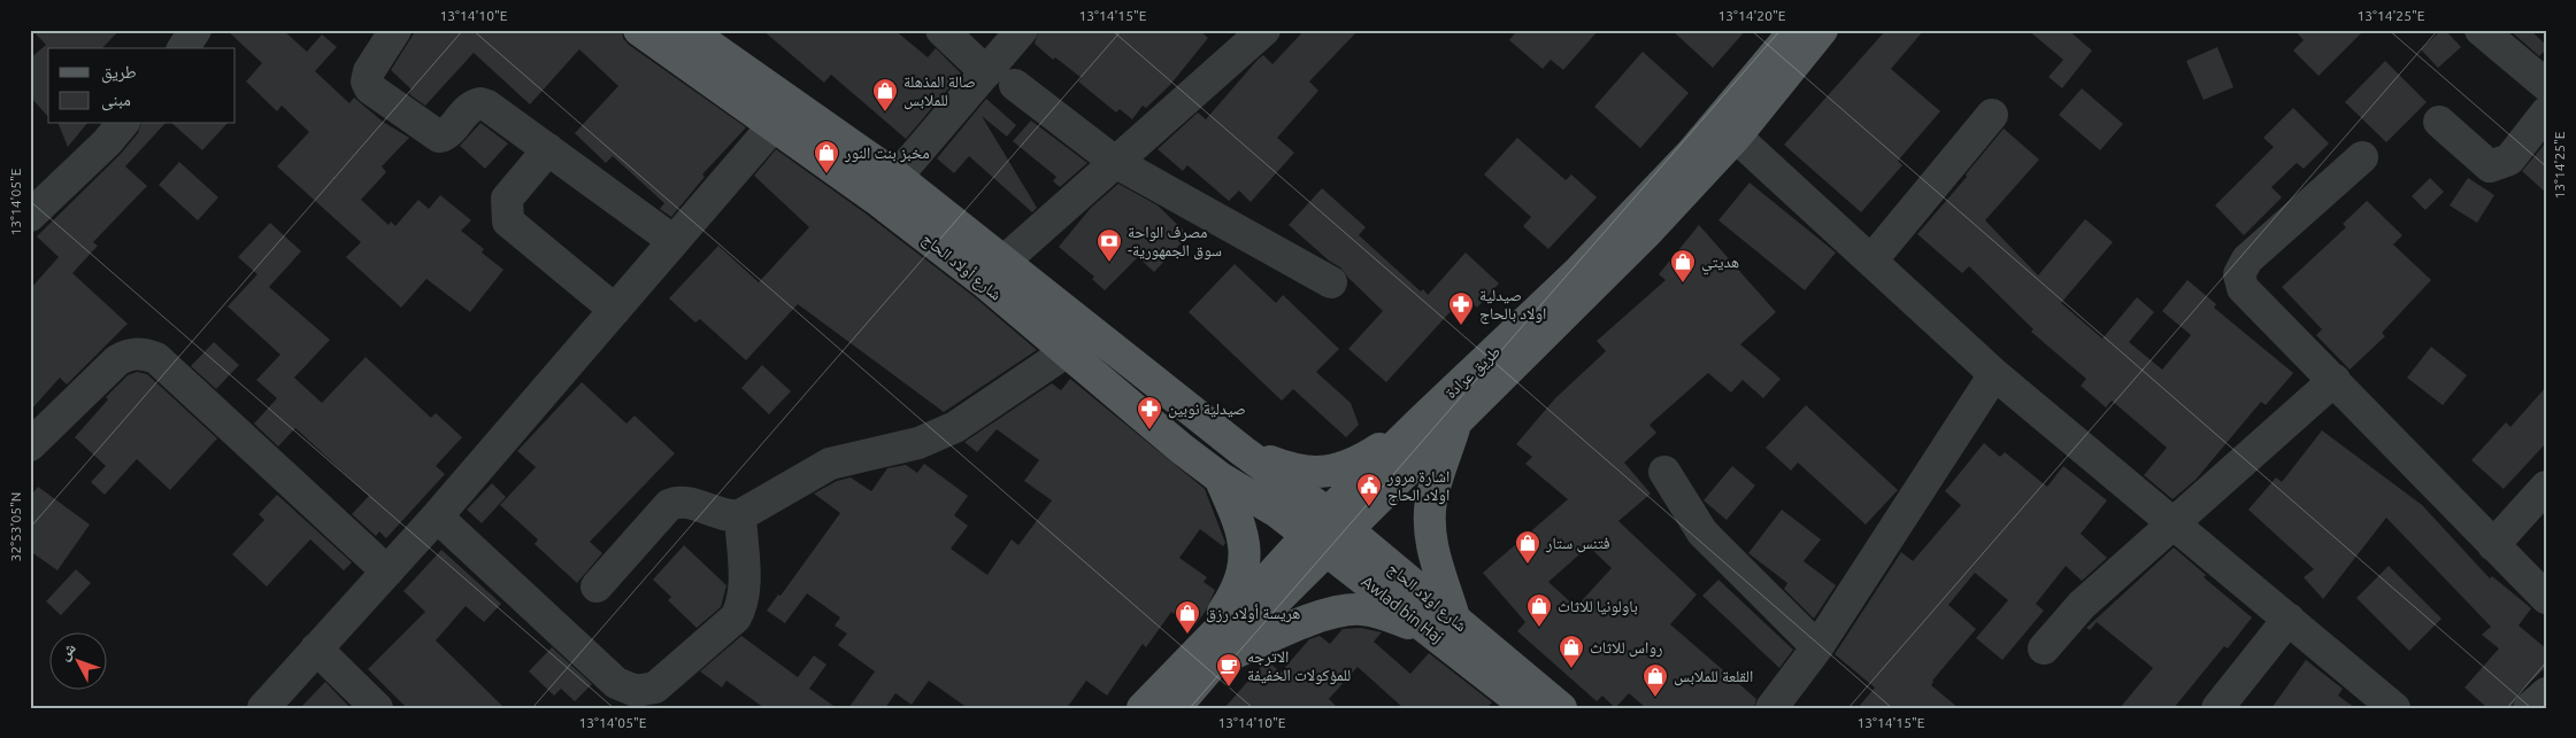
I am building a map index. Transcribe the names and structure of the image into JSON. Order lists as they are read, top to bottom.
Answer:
{
  "streets": {
    "main road": [
      "شارع أولاد الحاج",
      "طريق عرادة",
      "شارع اولاد الحاج",
      "Awlad bin Haj"
    ]
  },
  "crossings": [
    ["طريق عرادة", "Awlad bin Haj"],
    ["شارع اولاد الحاج", "Awlad bin Haj"]
  ],
  "places": {
    "shop": [
      "صالة المذهلة للملابس",
      "مخبز بنت النور",
      "هديتي",
      "فتنس ستار",
      "باولونيا للاثاث",
      "هريسة أولاد رزق",
      "رواس للاثاث",
      "القلعة للملابس"
    ],
    "bank": ["مصرف الواحة -سوق الجمهورية"],
    "pharmacy": ["صيدلية اولاد بالحاج", "صيدلية نوبين"],
    "public building": ["اشارة مرور اولاد الحاج"],
    "cafe": ["الاترجه للمؤكولات الخفيفة"]
  },
  "legend": ["طريق", "مبنى"],
  "north": "top left",
  "coordinates": [
    "13°14'10\"E",
    "13°14'15\"E",
    "13°14'20\"E",
    "13°14'25\"E",
    "13°14'05\"E",
    "32°53'05\"N"
  ]
}
